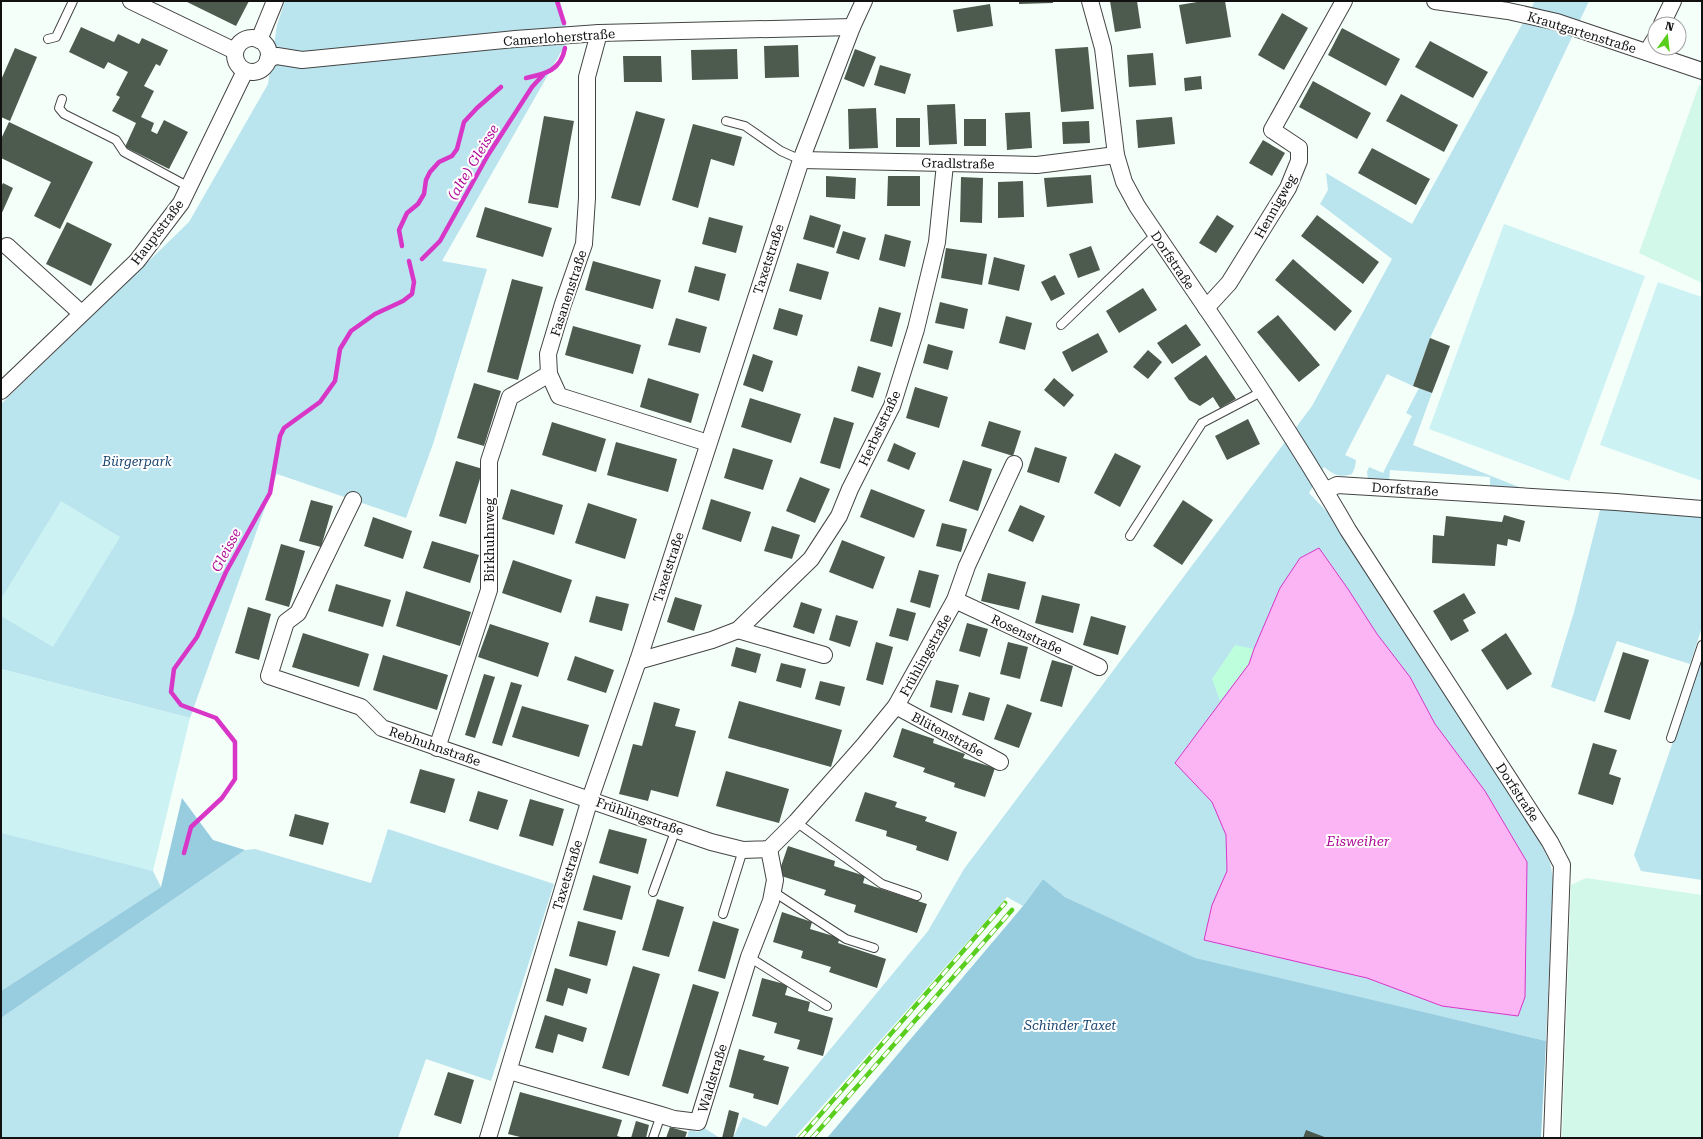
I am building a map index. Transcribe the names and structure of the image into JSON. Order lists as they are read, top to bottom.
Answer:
{
  "streets": {
    "street": [
      "Krautgartenstraße",
      "Camerloherstraße",
      "Gradlstraße",
      "Hennigweg",
      "Hauptstraße",
      "Taxetstraße",
      "Dorfstraße",
      "Fasanenstraße",
      "Herbststraße",
      "Birkhuhnweg",
      "Rosenstraße",
      "Frühlingstraße",
      "Blütenstraße",
      "Rebhuhnstraße",
      "Waldstraße"
    ]
  },
  "crossings": [
    ["Camerloherstraße", "Hauptstraße"],
    ["Camerloherstraße", "Taxetstraße"],
    ["Camerloherstraße", "Fasanenstraße"],
    ["Gradlstraße", "Taxetstraße"],
    ["Gradlstraße", "Dorfstraße"],
    ["Gradlstraße", "Herbststraße"],
    ["Hennigweg", "Dorfstraße"],
    ["Taxetstraße", "Fasanenstraße"],
    ["Taxetstraße", "Herbststraße"],
    ["Taxetstraße", "Frühlingstraße"],
    ["Taxetstraße", "Rebhuhnstraße"],
    ["Taxetstraße", "Waldstraße"],
    ["Fasanenstraße", "Birkhuhnweg"],
    ["Birkhuhnweg", "Rebhuhnstraße"],
    ["Rosenstraße", "Frühlingstraße"],
    ["Frühlingstraße", "Blütenstraße"],
    ["Frühlingstraße", "Rebhuhnstraße"],
    ["Frühlingstraße", "Waldstraße"]
  ],
  "water": ["(alte) Gleisse", "Gleisse", "Eisweiher"],
  "parks": ["Bürgerpark", "Schinder Taxet"],
  "north": "top"
}
